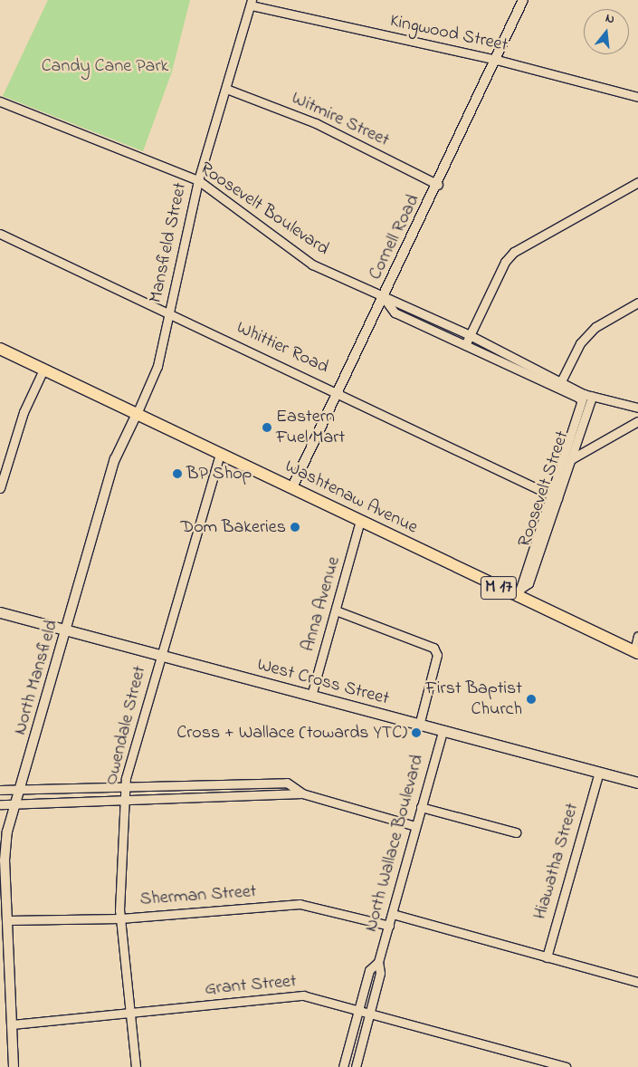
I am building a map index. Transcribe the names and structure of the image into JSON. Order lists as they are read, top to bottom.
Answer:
{
  "streets": {
    "main road": ["Washtenaw Avenue", "M 17", "West Cross Street"],
    "street": [
      "Kingwood Street",
      "Witmire Street",
      "Roosevelt Boulevard",
      "Cornell Road",
      "Mansfield Street",
      "Whittier Road",
      "Roosevelt Street",
      "Anna Avenue",
      "North Mansfield",
      "Owendale Street",
      "North Wallace Boulevard",
      "Hiawatha Street",
      "Sherman Street",
      "Grant Street"
    ]
  },
  "crossings": [
    ["Kingwood Street", "Cornell Road"],
    ["Kingwood Street", "Mansfield Street"],
    ["Witmire Street", "Cornell Road"],
    ["Witmire Street", "Mansfield Street"],
    ["Roosevelt Boulevard", "Cornell Road"],
    ["Roosevelt Boulevard", "Mansfield Street"],
    ["Roosevelt Boulevard", "Roosevelt Street"],
    ["Cornell Road", "Whittier Road"],
    ["Cornell Road", "Washtenaw Avenue"],
    ["Mansfield Street", "Whittier Road"],
    ["Mansfield Street", "Washtenaw Avenue"],
    ["Mansfield Street", "North Mansfield"],
    ["Whittier Road", "Roosevelt Street"],
    ["Roosevelt Street", "Washtenaw Avenue"],
    ["Washtenaw Avenue", "Anna Avenue"],
    ["Washtenaw Avenue", "North Mansfield"],
    ["Washtenaw Avenue", "Owendale Street"],
    ["Anna Avenue", "West Cross Street"],
    ["North Mansfield", "West Cross Street"],
    ["North Mansfield", "Sherman Street"],
    ["North Mansfield", "Grant Street"],
    ["West Cross Street", "Owendale Street"],
    ["West Cross Street", "North Wallace Boulevard"],
    ["West Cross Street", "Hiawatha Street"],
    ["Owendale Street", "Sherman Street"],
    ["Owendale Street", "Grant Street"],
    ["North Wallace Boulevard", "Sherman Street"],
    ["North Wallace Boulevard", "Grant Street"]
  ],
  "parks": ["Candy Cane Park"],
  "places": [
    "Eastern Fuel Mart",
    "BP Shop",
    "Dom Bakeries",
    "First Baptist Church",
    "Cross + Wallace (towards YTC)"
  ],
  "north": "top"
}
